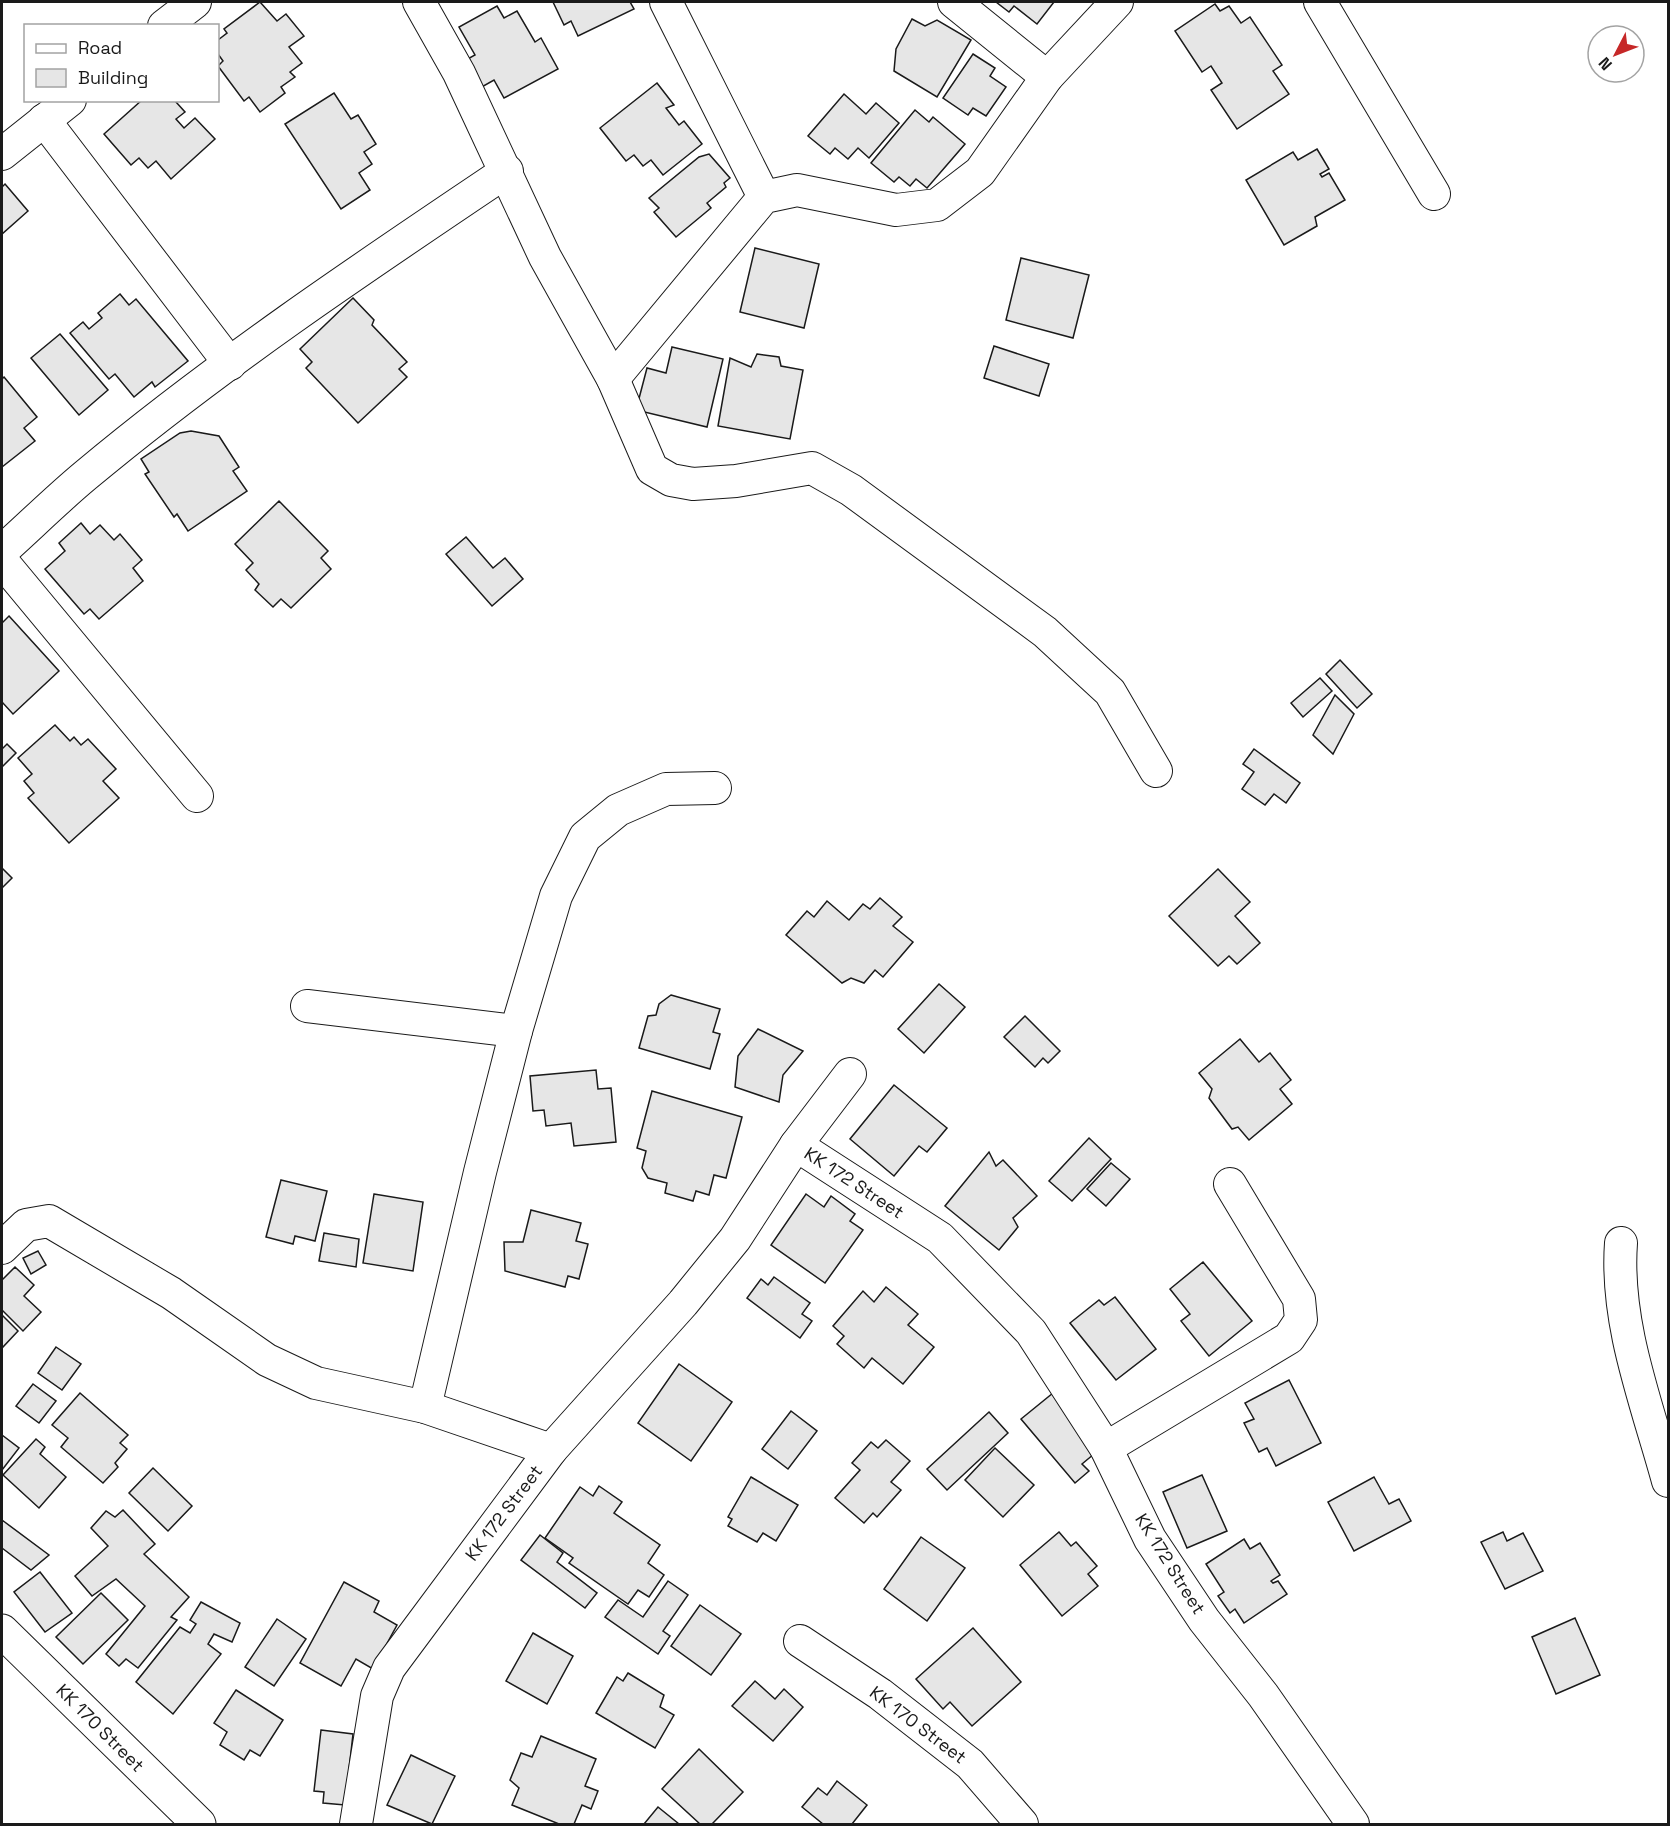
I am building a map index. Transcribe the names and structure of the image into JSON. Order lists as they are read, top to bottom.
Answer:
{
  "streets": {
    "main road": ["KK 170 Street"],
    "street": ["KK 172 Street"]
  },
  "legend": ["Road", "Building"],
  "north": "bottom left"
}
